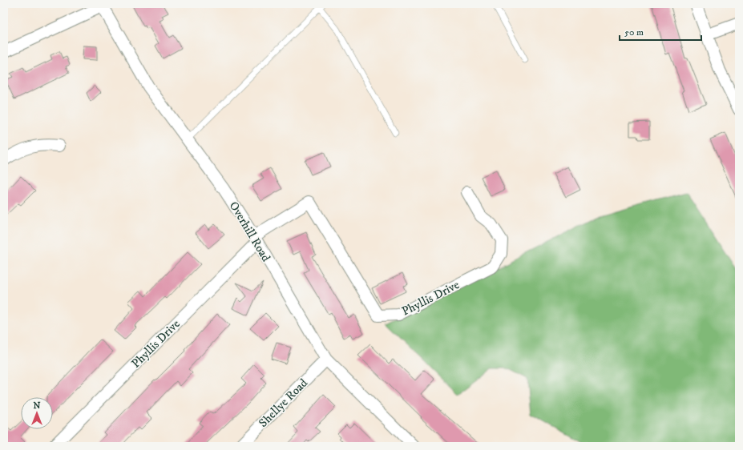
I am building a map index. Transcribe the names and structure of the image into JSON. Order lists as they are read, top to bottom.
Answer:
{
  "streets": {
    "street": ["Overhill Road", "Phyllis Drive", "Shellye Road"]
  },
  "crossings": [
    ["Overhill Road", "Phyllis Drive"],
    ["Overhill Road", "Shellye Road"]
  ],
  "scale_bar": "50 m",
  "north": "top"
}
